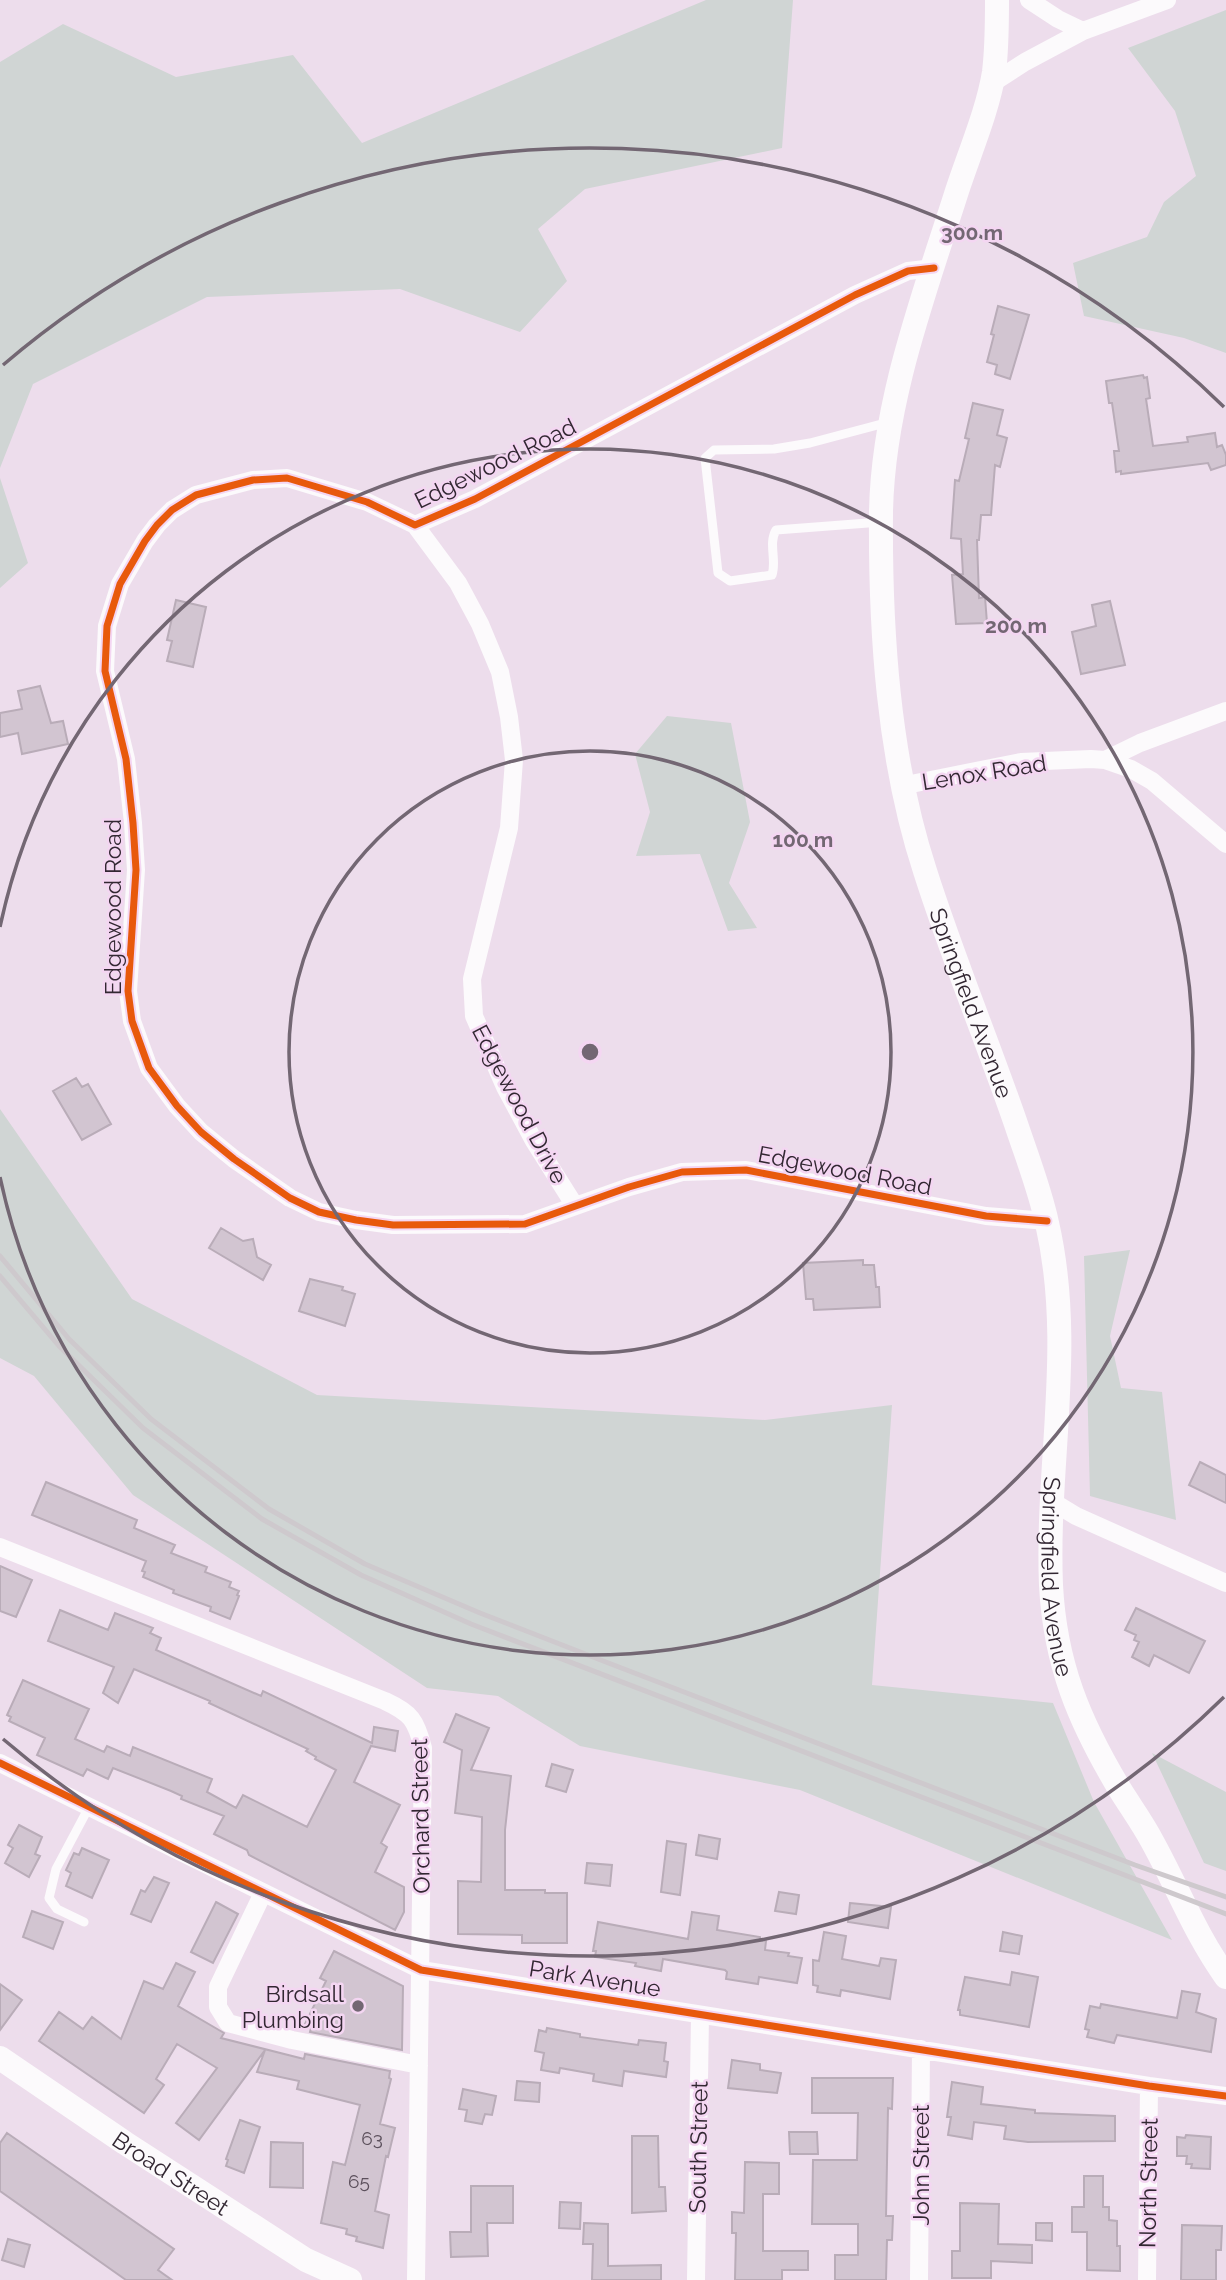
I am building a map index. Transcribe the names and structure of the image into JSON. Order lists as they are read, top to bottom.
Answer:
{
  "streets": {
    "main road": ["Springfield Avenue", "Broad Street"],
    "street": [
      "Edgewood Road",
      "Lenox Road",
      "Edgewood Drive",
      "Orchard Street",
      "Park Avenue",
      "South Street",
      "John Street",
      "North Street"
    ]
  },
  "crossings": [
    ["Edgewood Road", "Springfield Avenue"],
    ["Edgewood Road", "Edgewood Drive"],
    ["Lenox Road", "Springfield Avenue"],
    ["Orchard Street", "Park Avenue"],
    ["Park Avenue", "South Street"],
    ["Park Avenue", "John Street"],
    ["Park Avenue", "North Street"]
  ],
  "places": ["Birdsall Plumbing"],
  "house_numbers": ["63", "65"],
  "rings": ["300 m", "200 m", "100 m"]
}
